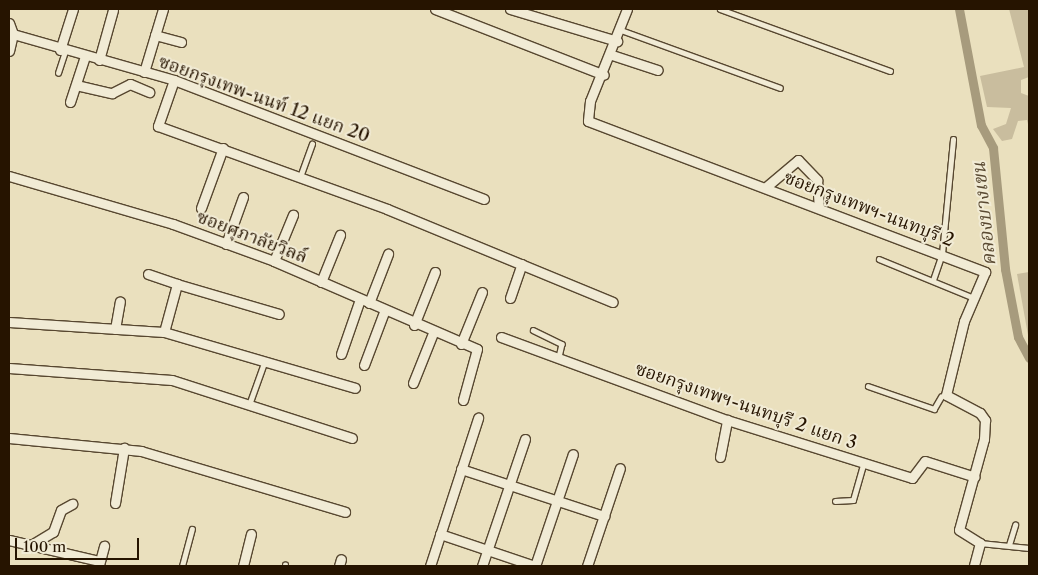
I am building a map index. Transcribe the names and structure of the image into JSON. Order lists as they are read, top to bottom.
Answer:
{
  "streets": {
    "street": [
      "ซอยกรุงเทพ-นนท์ 12 แยก 20",
      "ซอยกรุงเทพฯ-นนทบุรี 2",
      "ซอยศุภาลัยวิลล์",
      "ซอยกรุงเทพฯ-นนทบุรี 2 แยก 3"
    ]
  },
  "crossings": [
    ["ซอยกรุงเทพฯ-นนทบุรี 2", "ซอยกรุงเทพฯ-นนทบุรี 2 แยก 3"]
  ],
  "water": ["คลองบางเขน"],
  "scale_bar": "100 m"
}
